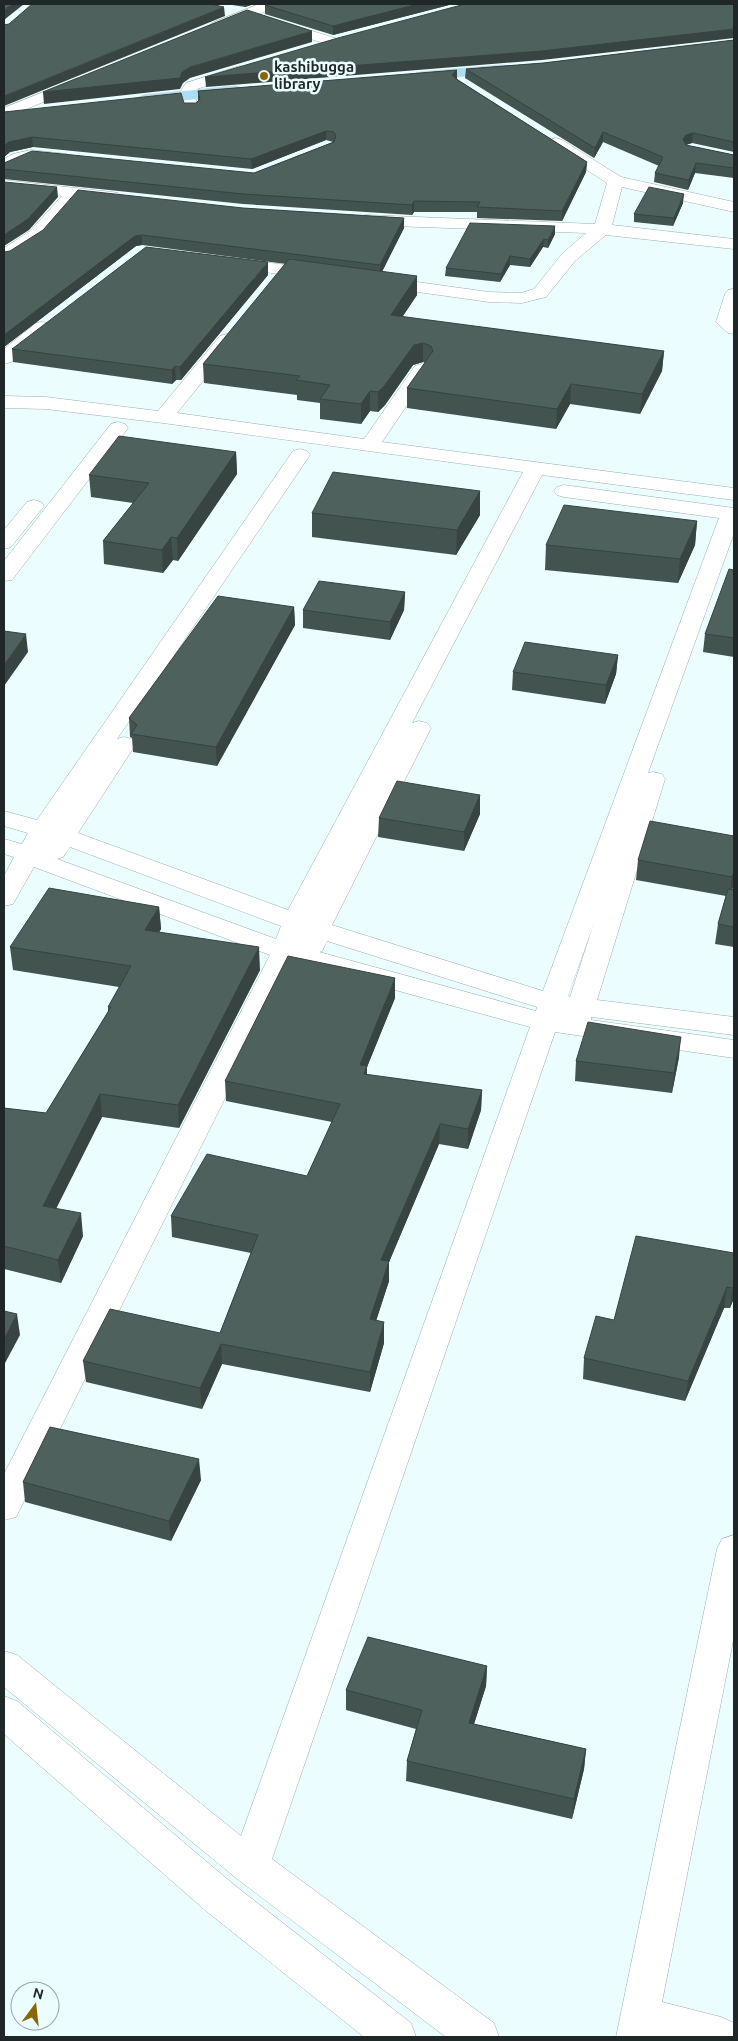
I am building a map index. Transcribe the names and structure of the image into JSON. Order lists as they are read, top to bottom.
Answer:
{
  "places": ["kashibugga library"],
  "north": "top"
}
